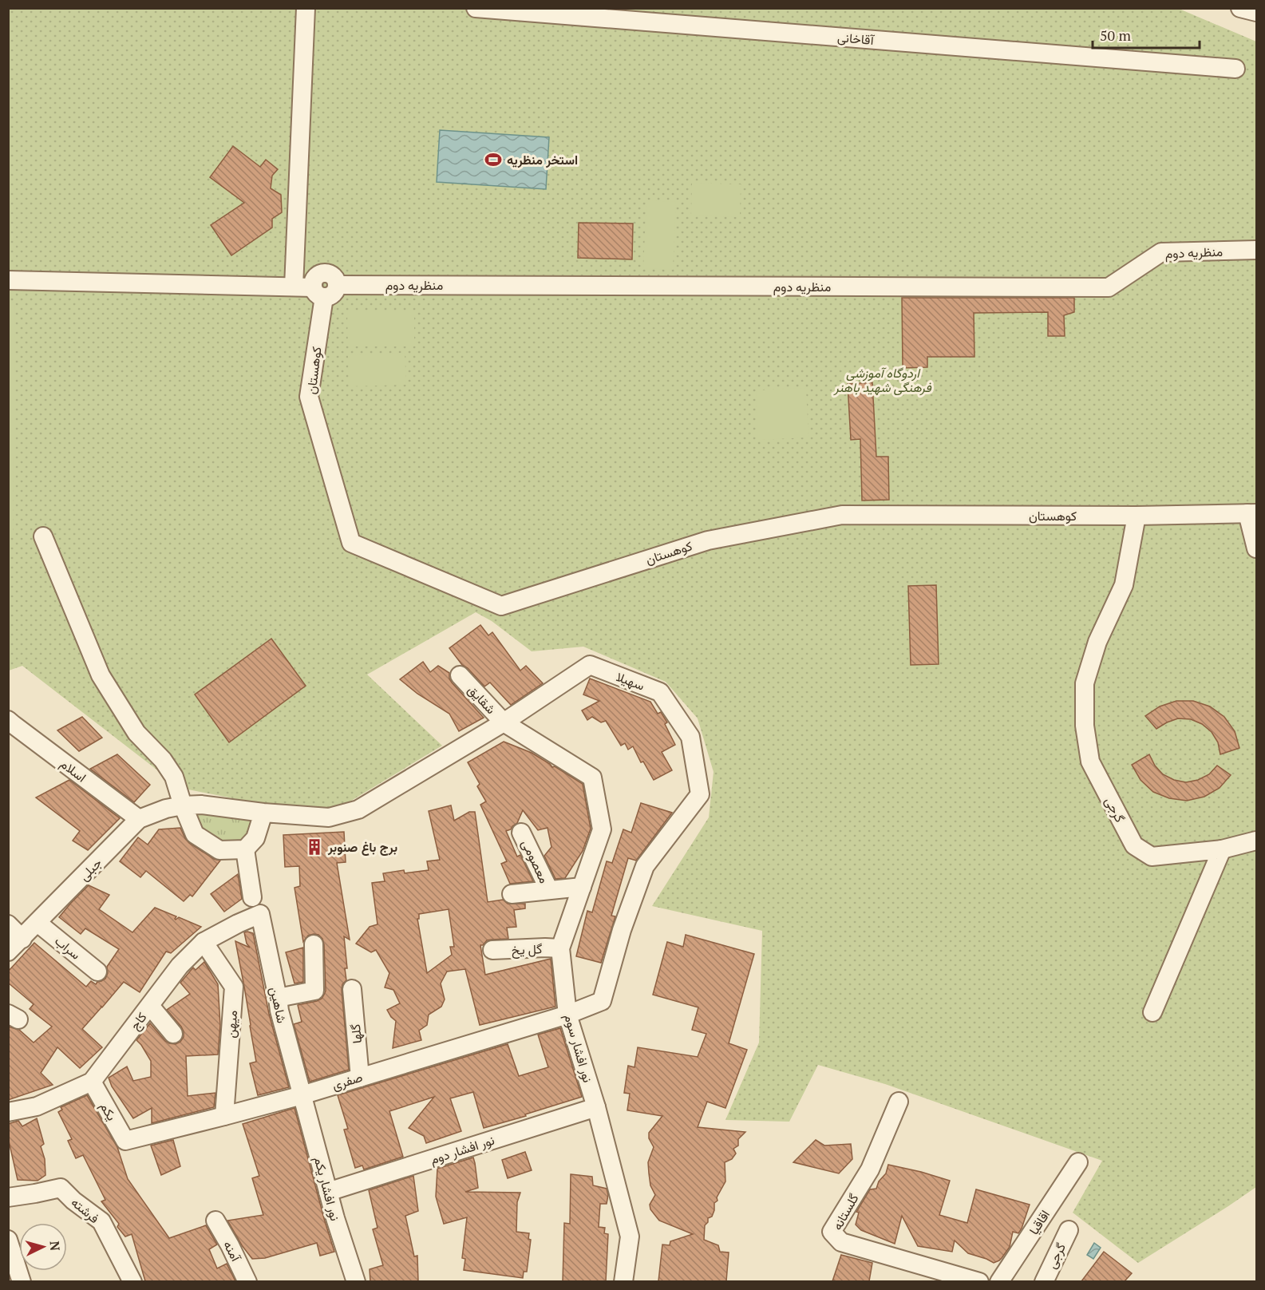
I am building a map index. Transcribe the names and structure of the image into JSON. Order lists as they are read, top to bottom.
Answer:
{
  "streets": {
    "street": [
      "آقاخانی",
      "منظریه دوم",
      "کوهستان",
      "سهیلا",
      "شقایق",
      "اسلام",
      "گرجی",
      "معصومی",
      "جبلی",
      "سراب",
      "گل یخ",
      "شاهین",
      "کاج",
      "میهن",
      "گلها",
      "نور افشار سوم",
      "صفری",
      "یکم",
      "نور افشار دوم",
      "نور افشار یکم",
      "فرشته",
      "گلستانه",
      "اقاقیا",
      "آمنه"
    ]
  },
  "crossings": [
    ["منظریه دوم", "کوهستان"],
    ["کوهستان", "گرجی"],
    ["سهیلا", "شقایق"],
    ["سهیلا", "جبلی"],
    ["سهیلا", "نور افشار سوم"],
    ["سهیلا", "صفری"],
    ["شقایق", "نور افشار سوم"],
    ["اسلام", "جبلی"],
    ["معصومی", "نور افشار سوم"],
    ["جبلی", "سراب"],
    ["گل یخ", "نور افشار سوم"],
    ["شاهین", "کاج"],
    ["شاهین", "صفری"],
    ["شاهین", "نور افشار یکم"],
    ["کاج", "میهن"],
    ["کاج", "یکم"],
    ["میهن", "صفری"],
    ["گلها", "صفری"],
    ["نور افشار سوم", "صفری"],
    ["نور افشار سوم", "نور افشار دوم"],
    ["صفری", "یکم"],
    ["صفری", "نور افشار یکم"],
    ["نور افشار دوم", "نور افشار یکم"]
  ],
  "parks": ["اردوگاه آموزشی فرهنگی شهید باهنر"],
  "places": {
    "sports": ["استخر منظریه"],
    "building": ["برج باغ صنوبر"]
  },
  "scale_bar": "50 m",
  "north": "right"
}
